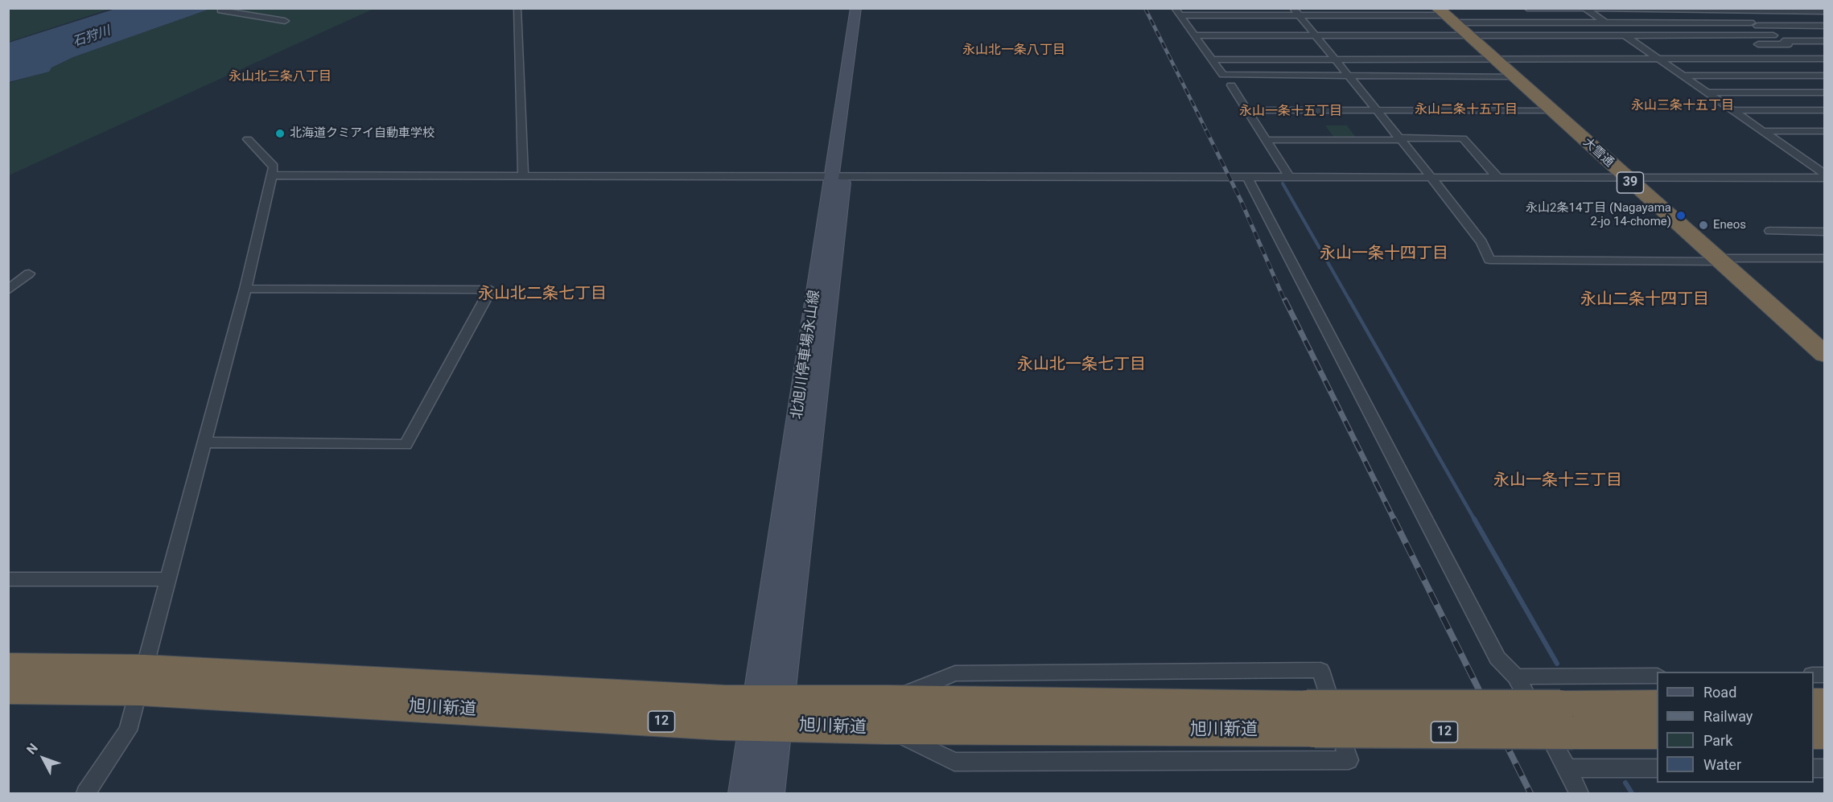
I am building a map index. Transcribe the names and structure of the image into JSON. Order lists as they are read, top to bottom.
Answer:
{
  "streets": {
    "highway": [
      "大雪通",
      "39",
      "旭川新道",
      "12"
    ],
    "main road": ["北旭川停車場永山線"]
  },
  "crossings": [
    ["北旭川停車場永山線", "旭川新道"]
  ],
  "districts": [
    "永山北一条八丁目",
    "永山北三条八丁目",
    "永山三条十五丁目",
    "永山二条十五丁目",
    "永山一条十五丁目",
    "永山一条十四丁目",
    "永山北二条七丁目",
    "永山二条十四丁目",
    "永山北一条七丁目",
    "永山一条十三丁目"
  ],
  "water": ["石狩川"],
  "places": ["北海道クミアイ自動車学校", "永山2条14丁目 (Nagayama 2-jo 14-chome)", "Eneos"],
  "legend": [
    "Road",
    "Railway",
    "Park",
    "Water"
  ],
  "north": "top left"
}
